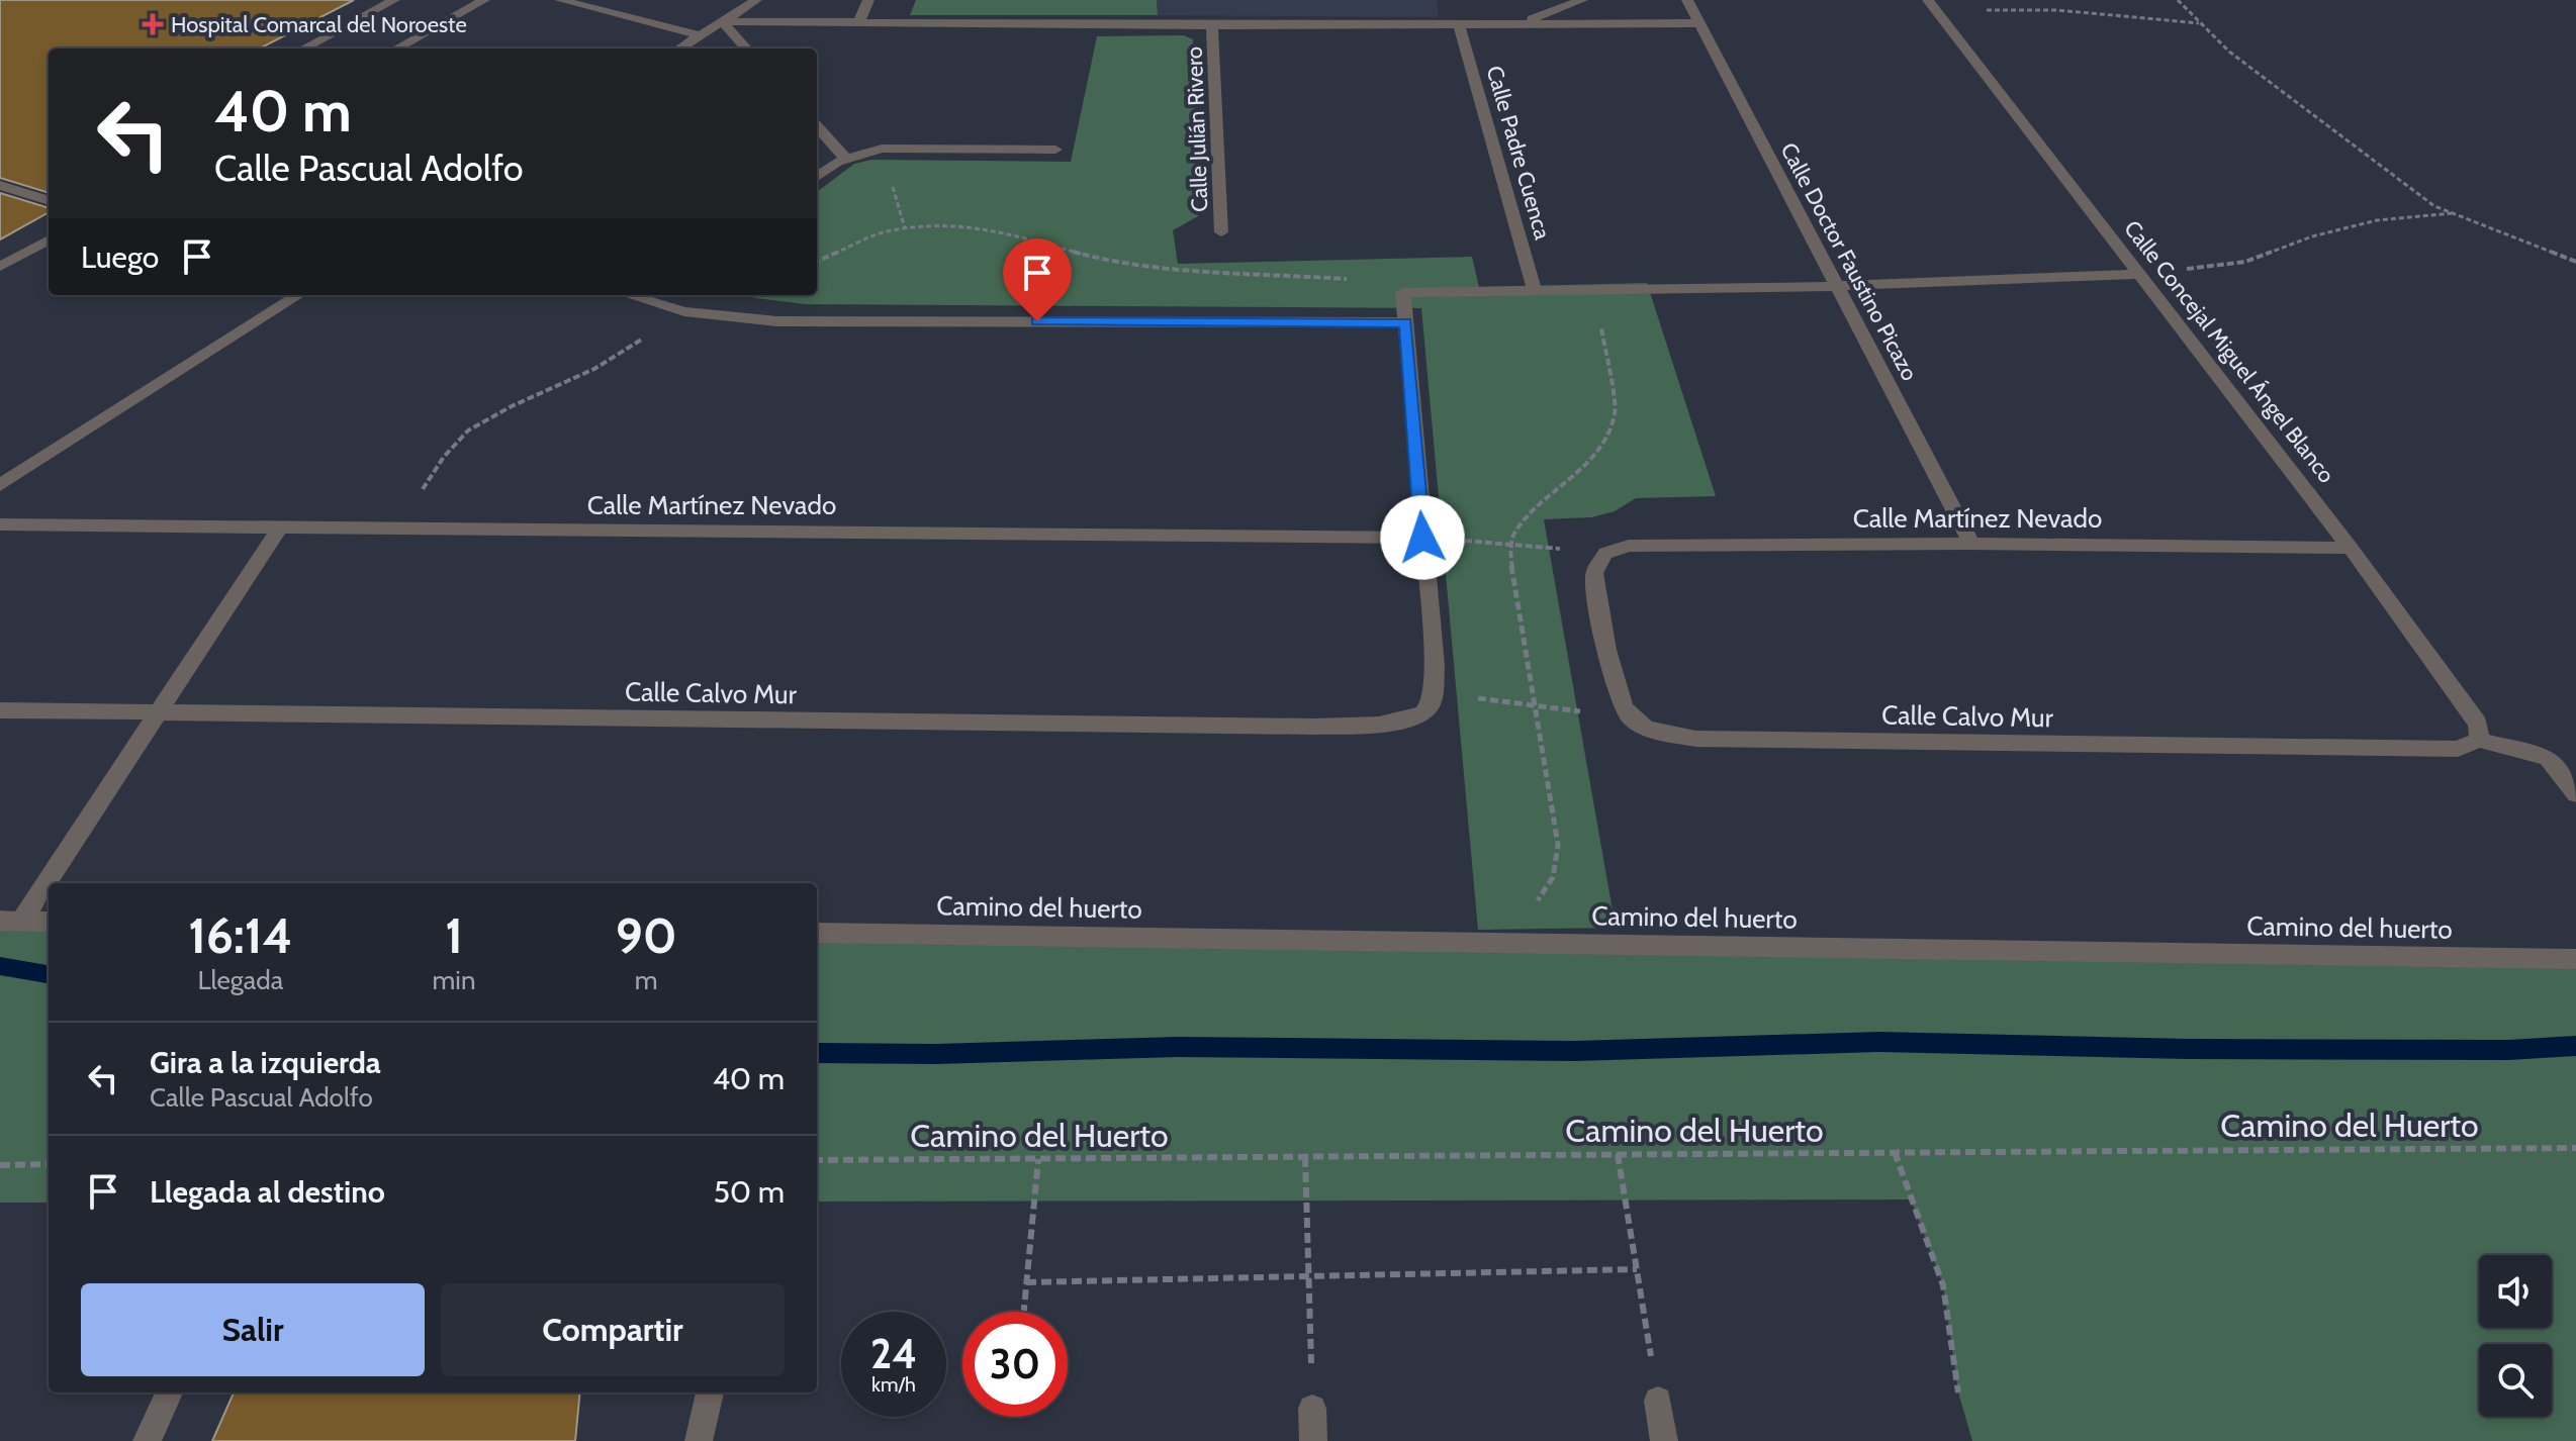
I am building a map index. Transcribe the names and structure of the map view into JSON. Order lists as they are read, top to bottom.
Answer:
{
  "streets": {
    "street": [
      "Calle Julián Rivero",
      "Calle Padre Cuenca",
      "Calle Doctor Faustino Picazo",
      "Calle Concejal Miguel Ángel Blanco",
      "Calle Martínez Nevado",
      "Calle Calvo Mur",
      "Camino del huerto"
    ],
    "path": ["Camino del Huerto"]
  },
  "crossings": [
    ["Calle Doctor Faustino Picazo", "Calle Martínez Nevado"],
    ["Calle Concejal Miguel Ángel Blanco", "Calle Martínez Nevado"],
    ["Calle Concejal Miguel Ángel Blanco", "Calle Calvo Mur"]
  ],
  "places": {
    "health": ["Hospital Comarcal del Noroeste"]
  },
  "page": {
    "turn": ["40 m", "Calle Pascual Adolfo"],
    "then": "Luego",
    "eta": [
      "16:14",
      "Llegada",
      "1",
      "min",
      "90",
      "m"
    ],
    "list": [
      {
        "name": "Gira a la izquierda",
        "note": "Calle Pascual Adolfo",
        "value": "40 m"
      },
      {
        "name": "Llegada al destino",
        "value": "50 m"
      }
    ],
    "buttons": ["Salir", "Compartir"],
    "speed": "24 km/h",
    "limit": "30"
  }
}
